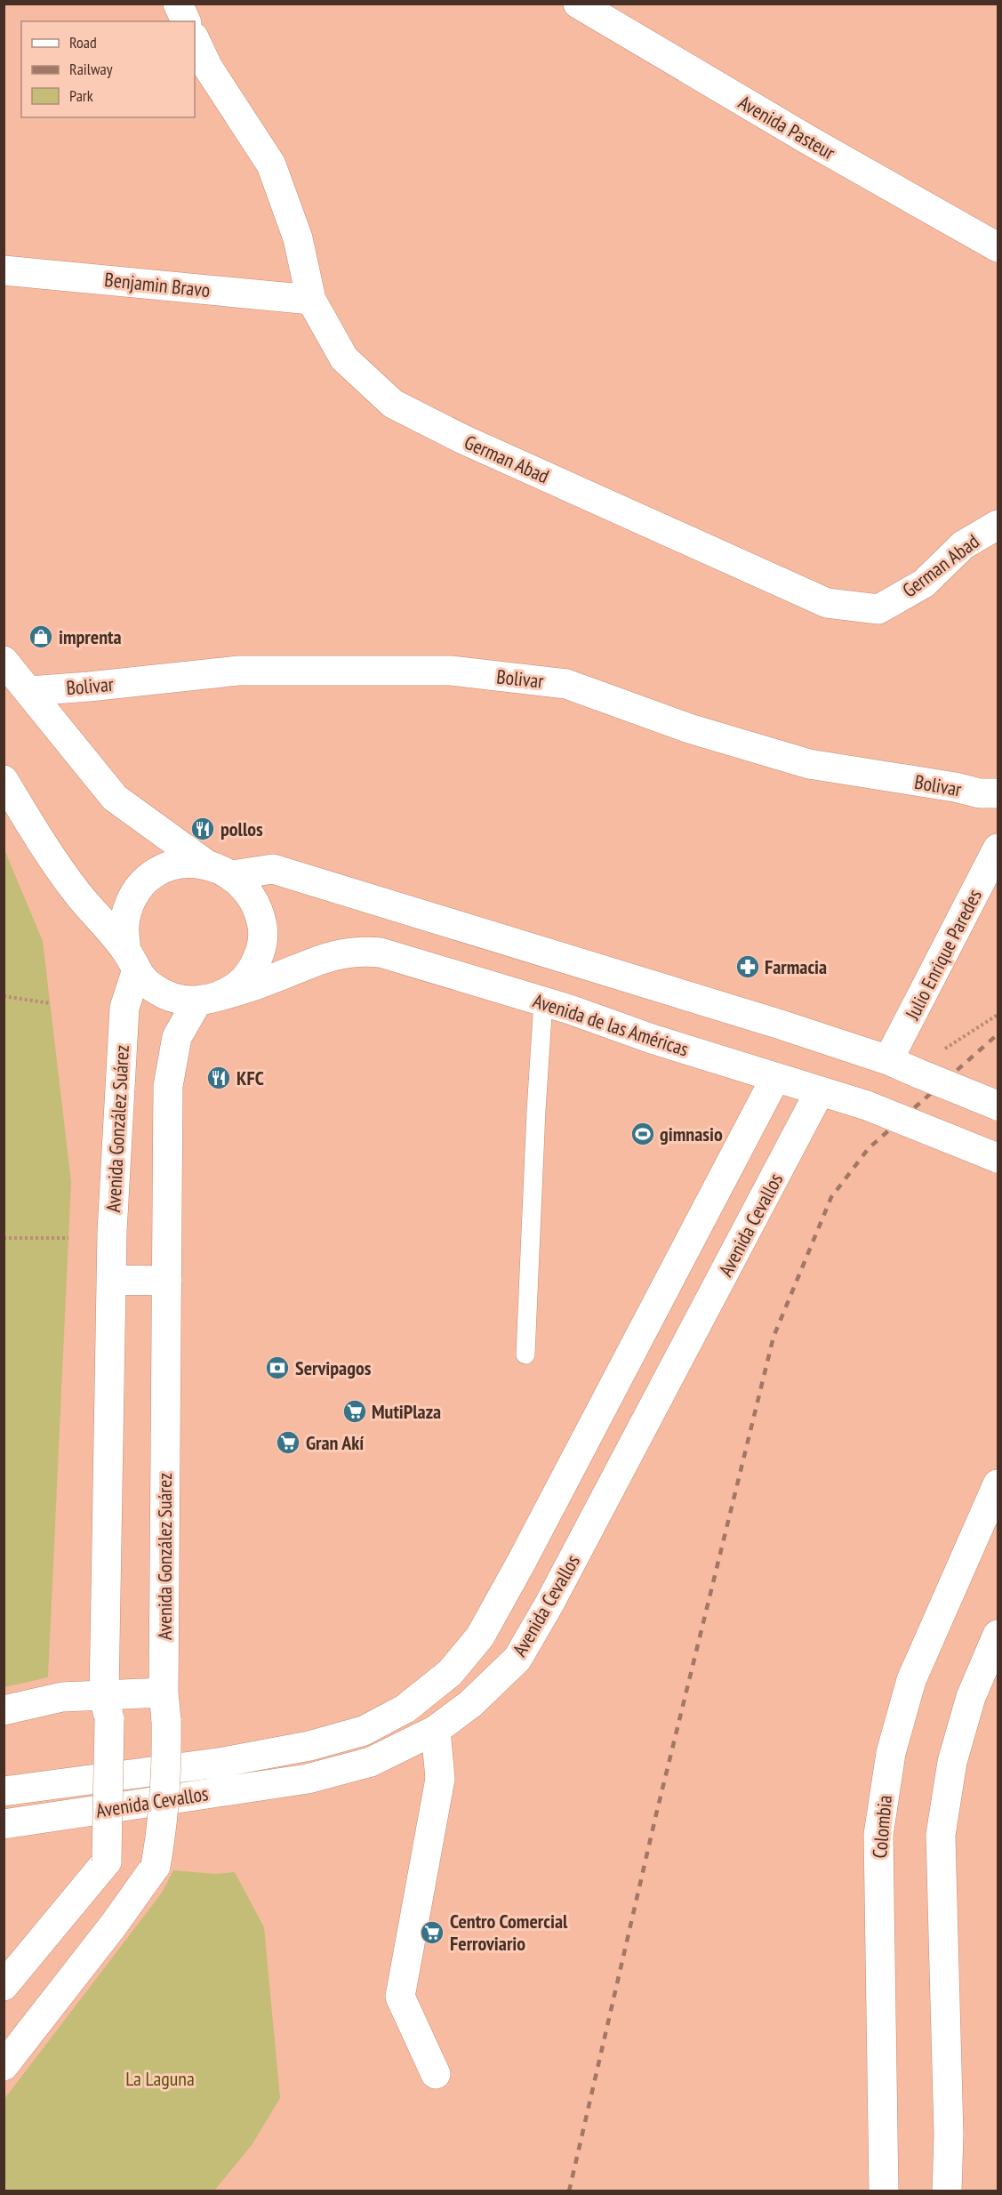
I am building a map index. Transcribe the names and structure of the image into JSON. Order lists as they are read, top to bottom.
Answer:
{
  "streets": {
    "main road": [
      "Avenida Pasteur",
      "Benjamin Bravo",
      "German Abad",
      "Bolivar",
      "Julio Enrique Paredes",
      "Avenida de las Américas",
      "Avenida González Suárez",
      "Avenida Cevallos",
      "Colombia"
    ]
  },
  "crossings": [
    ["Benjamin Bravo", "German Abad"],
    ["Bolivar", "Avenida González Suárez"],
    ["Avenida de las Américas", "Avenida González Suárez"],
    ["Avenida de las Américas", "Avenida Cevallos"]
  ],
  "parks": ["La Laguna"],
  "places": {
    "shop": ["imprenta"],
    "restaurant": ["pollos", "KFC"],
    "pharmacy": ["Farmacia"],
    "sports": ["gimnasio"],
    "bank": ["Servipagos"],
    "supermarket": ["MutiPlaza", "Gran Akí", "Centro Comercial Ferroviario"]
  },
  "legend": ["Road", "Railway", "Park"]
}
